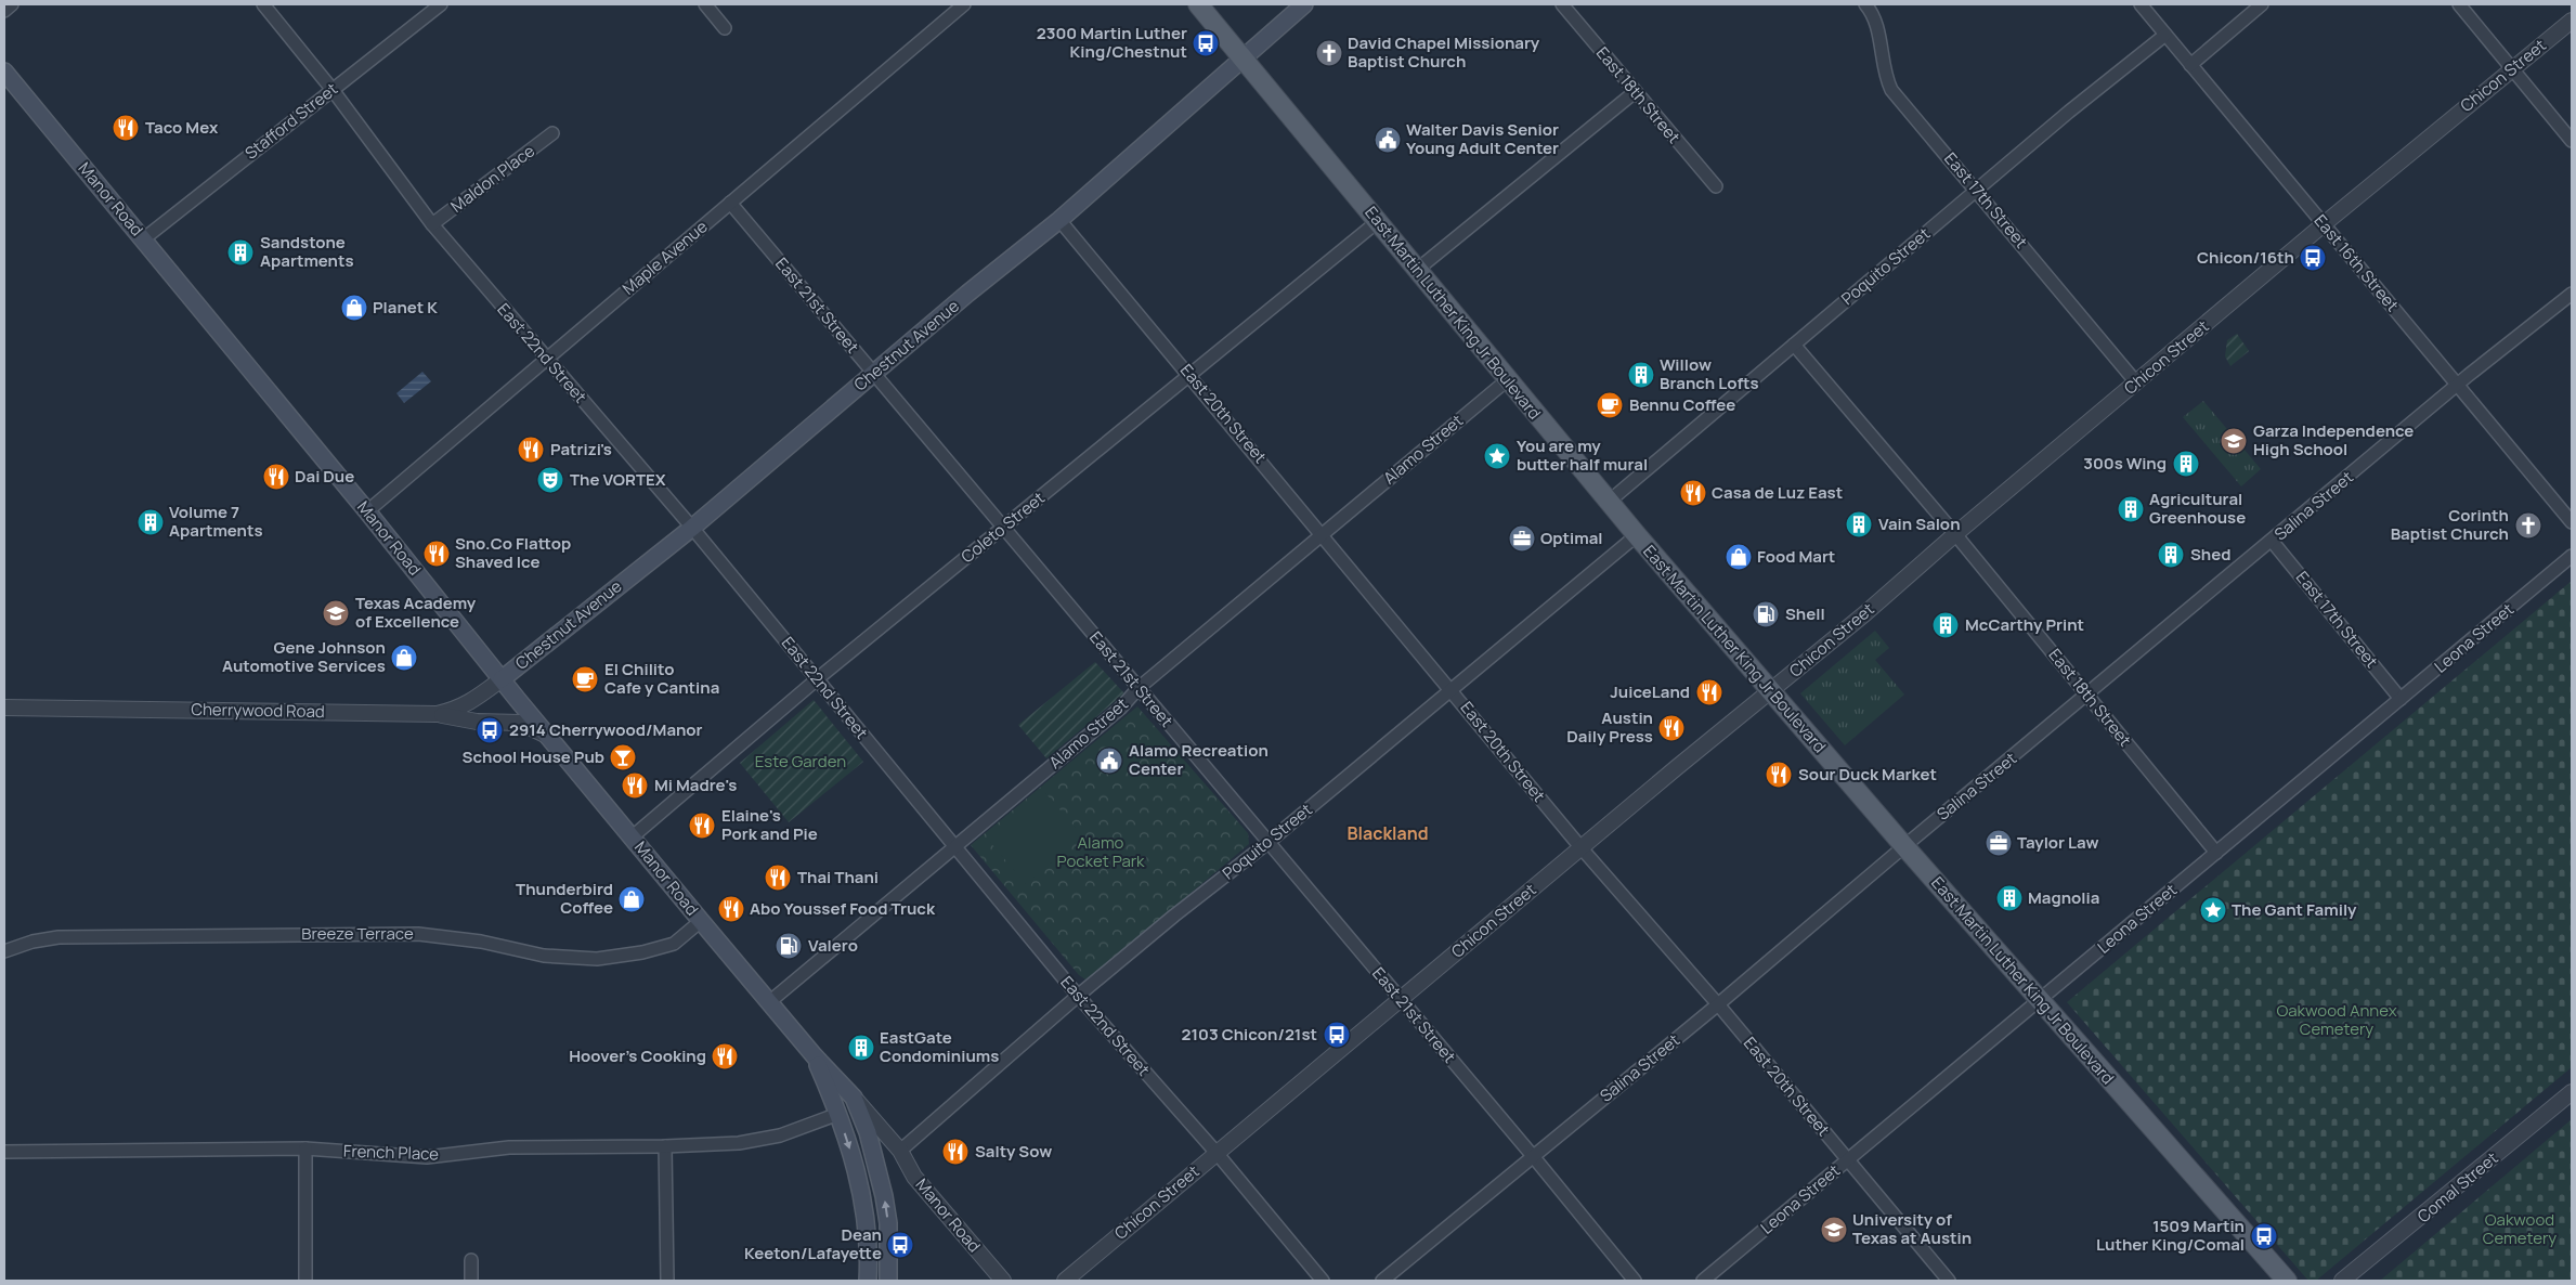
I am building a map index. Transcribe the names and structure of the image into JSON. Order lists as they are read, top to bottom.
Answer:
{
  "streets": {
    "main road": ["Manor Road", "East Martin Luther King Jr Boulevard", "Chestnut Avenue"],
    "street": [
      "Chicon Street",
      "East 18th Street",
      "Stafford Street",
      "Maldon Place",
      "East 17th Street",
      "Maple Avenue",
      "East 16th Street",
      "Poquito Street",
      "East 21st Street",
      "East 22nd Street",
      "East 20th Street",
      "Alamo Street",
      "Salina Street",
      "Coleto Street",
      "Leona Street",
      "Cherrywood Road",
      "Breeze Terrace",
      "French Place",
      "Comal Street"
    ]
  },
  "crossings": [
    ["Chicon Street", "East 18th Street"],
    ["Chicon Street", "East 17th Street"],
    ["Chicon Street", "East 16th Street"],
    ["Chicon Street", "East 21st Street"],
    ["Chicon Street", "East Martin Luther King Jr Boulevard"],
    ["Chicon Street", "East 22nd Street"],
    ["Chicon Street", "East 20th Street"],
    ["East 18th Street", "Poquito Street"],
    ["East 18th Street", "Salina Street"],
    ["East 18th Street", "Leona Street"],
    ["Stafford Street", "Manor Road"],
    ["Stafford Street", "East 22nd Street"],
    ["Maldon Place", "East 22nd Street"],
    ["Manor Road", "Maple Avenue"],
    ["Manor Road", "Poquito Street"],
    ["Manor Road", "Chestnut Avenue"],
    ["Manor Road", "Alamo Street"],
    ["Manor Road", "Coleto Street"],
    ["Manor Road", "Cherrywood Road"],
    ["Manor Road", "Breeze Terrace"],
    ["East 17th Street", "Poquito Street"],
    ["East 17th Street", "Salina Street"],
    ["East 17th Street", "Leona Street"],
    ["Maple Avenue", "East 21st Street"],
    ["Maple Avenue", "East 22nd Street"],
    ["East 16th Street", "Poquito Street"],
    ["East 16th Street", "Salina Street"],
    ["Poquito Street", "East 21st Street"],
    ["Poquito Street", "East Martin Luther King Jr Boulevard"],
    ["Poquito Street", "East 22nd Street"],
    ["Poquito Street", "East 20th Street"],
    ["East 21st Street", "Chestnut Avenue"],
    ["East 21st Street", "Alamo Street"],
    ["East 21st Street", "Salina Street"],
    ["East 21st Street", "Coleto Street"],
    ["East Martin Luther King Jr Boulevard", "Chestnut Avenue"],
    ["East Martin Luther King Jr Boulevard", "Alamo Street"],
    ["East Martin Luther King Jr Boulevard", "Salina Street"],
    ["East Martin Luther King Jr Boulevard", "Coleto Street"],
    ["East Martin Luther King Jr Boulevard", "Leona Street"],
    ["Chestnut Avenue", "East 22nd Street"],
    ["Chestnut Avenue", "East 20th Street"],
    ["Chestnut Avenue", "Cherrywood Road"],
    ["East 22nd Street", "Alamo Street"],
    ["East 22nd Street", "Coleto Street"],
    ["East 20th Street", "Alamo Street"],
    ["East 20th Street", "Salina Street"],
    ["East 20th Street", "Coleto Street"],
    ["East 20th Street", "Leona Street"]
  ],
  "districts": ["Blackland"],
  "parks": [
    "Este Garden",
    "Alamo Pocket Park",
    "Oakwood Annex Cemetery",
    "Oakwood Cemetery"
  ],
  "places": {
    "bus stop": [
      "2300 Martin Luther King/Chestnut",
      "Chicon/16th",
      "2914 Cherrywood/Manor",
      "2103 Chicon/21st",
      "1509 Martin Luther King/Comal",
      "Dean Keeton/Lafayette"
    ],
    "church": ["David Chapel Missionary Baptist Church", "Corinth Baptist Church"],
    "restaurant": [
      "Taco Mex",
      "Patrizi's",
      "Dai Due",
      "Casa de Luz East",
      "Sno.Co Flattop Shaved Ice",
      "JuiceLand",
      "Austin Daily Press",
      "Sour Duck Market",
      "Mi Madre's",
      "Elaine's Pork and Pie",
      "Thai Thani",
      "Abo Youssef Food Truck",
      "Hoover's Cooking",
      "Salty Sow"
    ],
    "public building": ["Walter Davis Senior Young Adult Center", "Alamo Recreation Center"],
    "building": [
      "Sandstone Apartments",
      "Willow Branch Lofts",
      "300s Wing",
      "Agricultural Greenhouse",
      "Volume 7 Apartments",
      "Vain Salon",
      "Shed",
      "McCarthy Print",
      "Magnolia",
      "EastGate Condominiums"
    ],
    "shop": [
      "Planet K",
      "Food Mart",
      "Gene Johnson Automotive Services",
      "Thunderbird Coffee"
    ],
    "cafe": ["Bennu Coffee", "El Chilito Cafe y Cantina"],
    "school or university": ["Garza Independence High School", "Texas Academy of Excellence", "University of Texas at Austin"],
    "place": ["You are my butter half mural", "The Gant Family"],
    "theatre": ["The VORTEX"],
    "office": ["Optimal", "Taylor Law"],
    "fuel station": ["Shell", "Valero"],
    "bar": ["School House Pub"]
  }
}
